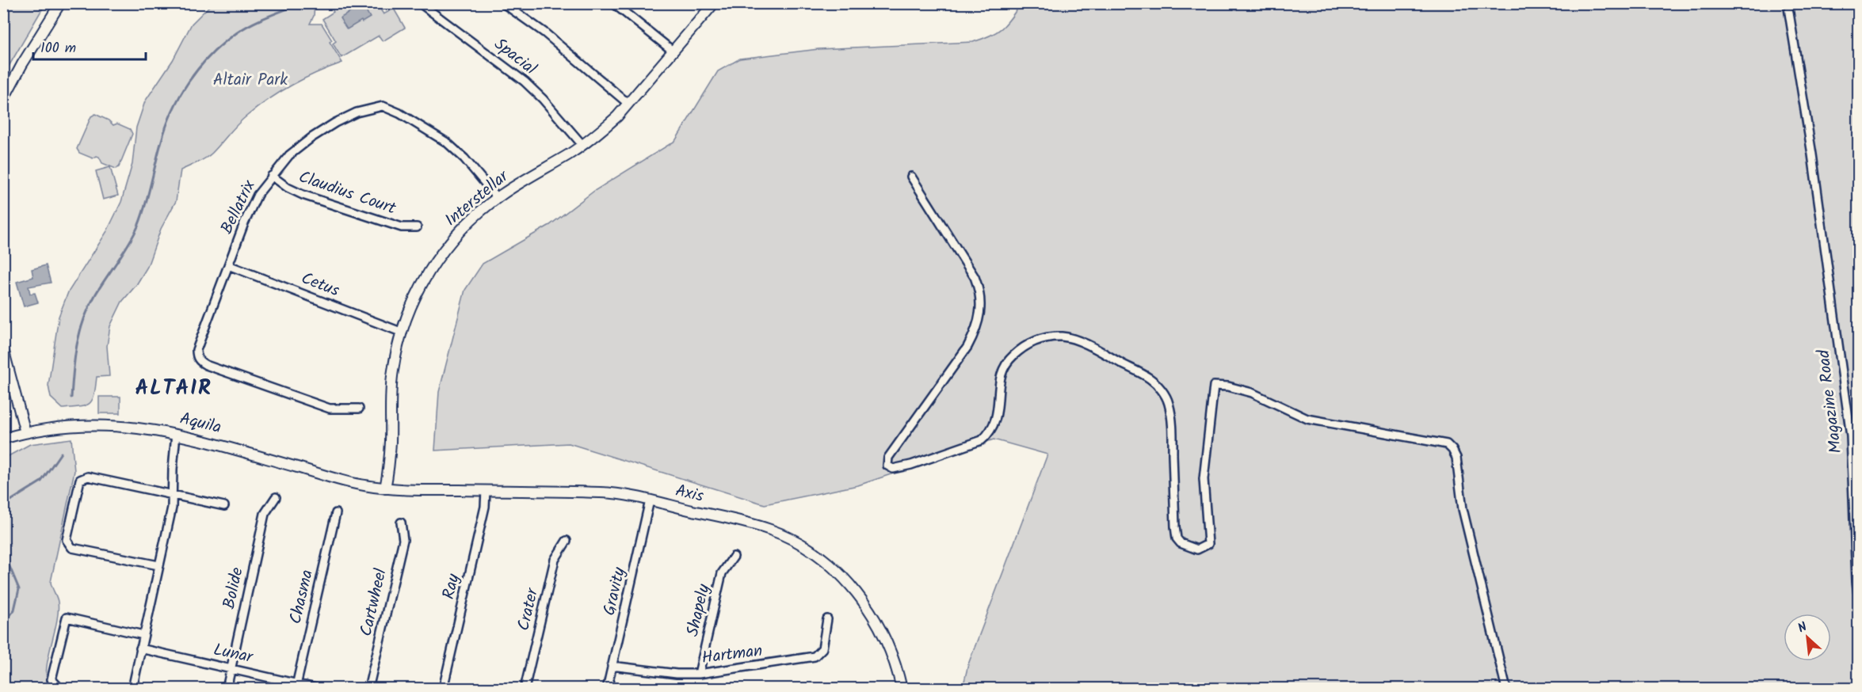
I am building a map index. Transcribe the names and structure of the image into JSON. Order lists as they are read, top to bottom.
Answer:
{
  "streets": {
    "street": [
      "Spacial",
      "Claudius Court",
      "Interstellar",
      "Bellatrix",
      "Cetus",
      "Magazine Road",
      "Aquila",
      "Axis",
      "Ray",
      "Bolide",
      "Gravity",
      "Chasma",
      "Cartwheel",
      "Crater",
      "Shapely",
      "Lunar",
      "Hartman"
    ]
  },
  "crossings": [
    ["Spacial", "Interstellar"],
    ["Claudius Court", "Bellatrix"],
    ["Interstellar", "Bellatrix"],
    ["Interstellar", "Cetus"],
    ["Interstellar", "Aquila"],
    ["Interstellar", "Axis"],
    ["Bellatrix", "Cetus"],
    ["Aquila", "Axis"],
    ["Axis", "Ray"],
    ["Axis", "Gravity"],
    ["Bolide", "Lunar"],
    ["Gravity", "Hartman"],
    ["Chasma", "Lunar"],
    ["Shapely", "Hartman"]
  ],
  "districts": ["ALTAIR"],
  "parks": ["Altair Park"],
  "scale_bar": "100 m",
  "north": "top left"
}
